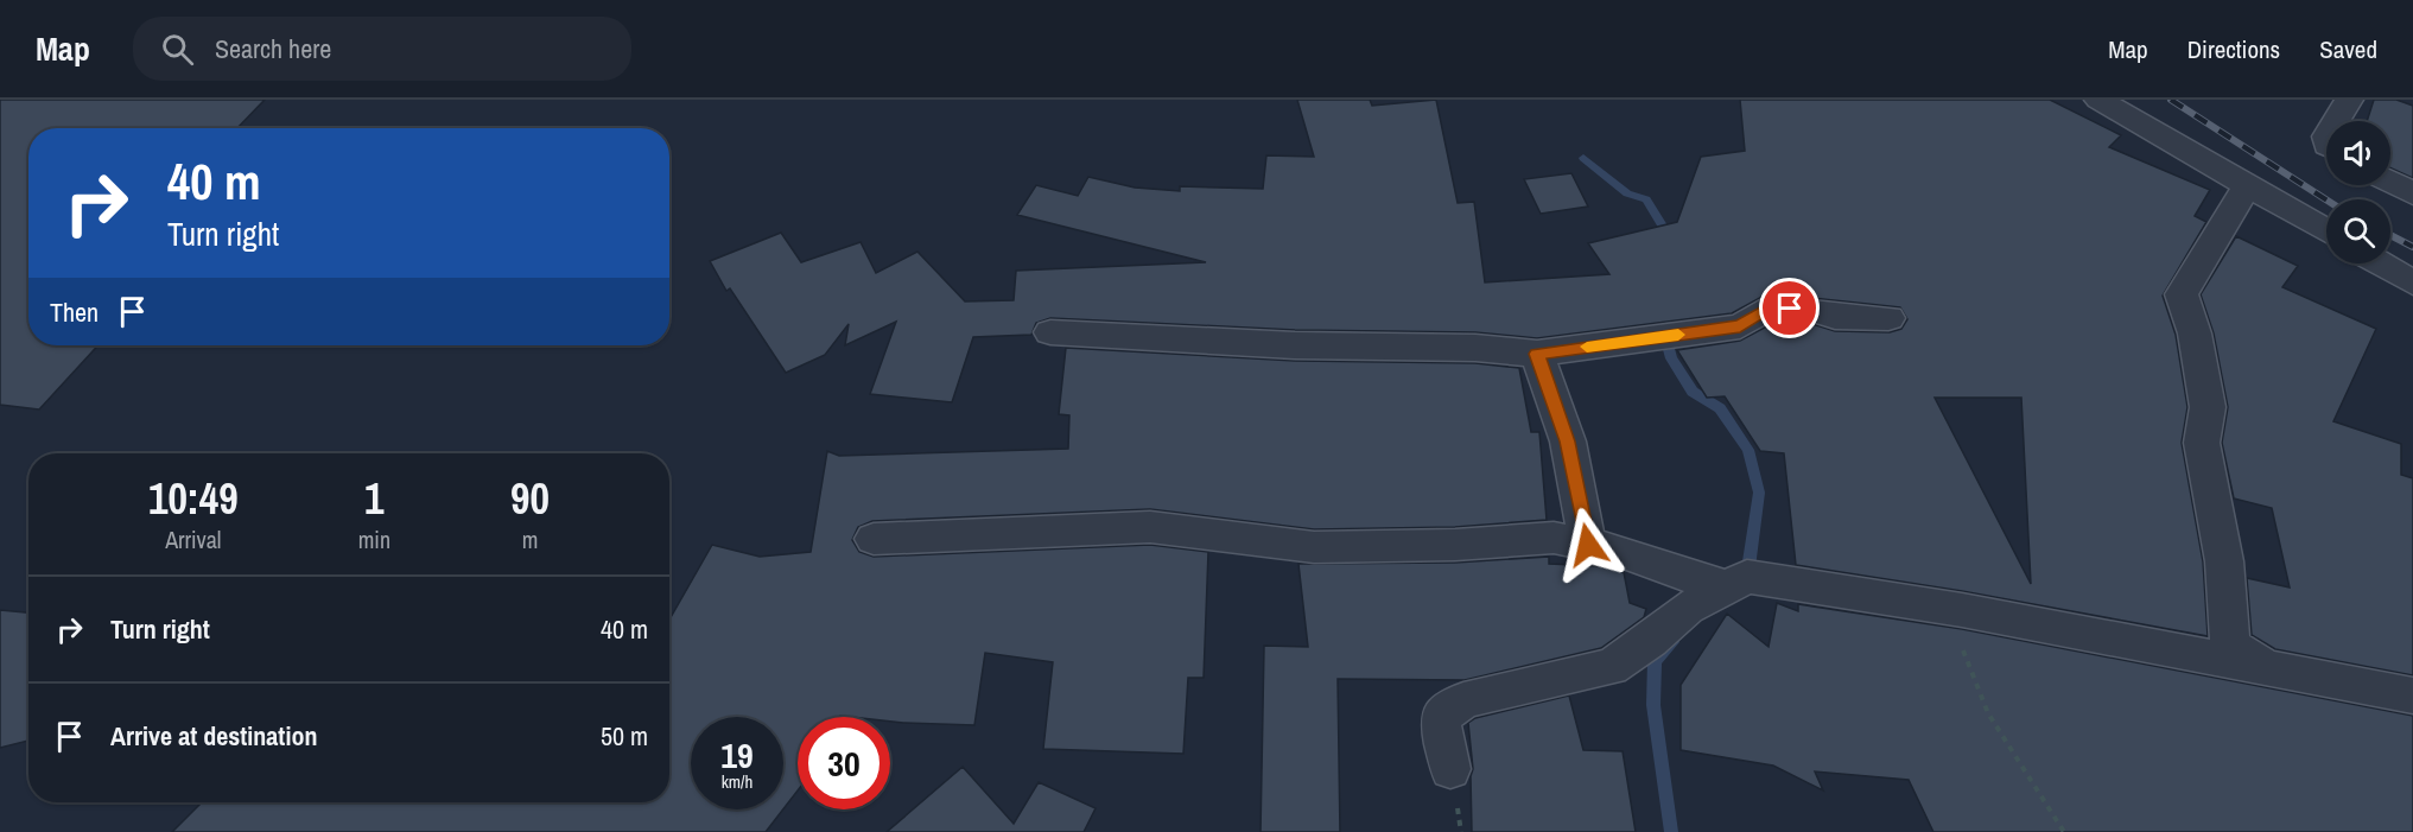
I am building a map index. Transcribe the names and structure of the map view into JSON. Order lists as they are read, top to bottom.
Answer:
{
  "page": {
    "header": "Map",
    "search": "Search here",
    "nav": ["Map", "Directions", "Saved"],
    "turn": ["40 m", "Turn right"],
    "then": "Then",
    "eta": [
      "10:49",
      "Arrival",
      "1",
      "min",
      "90",
      "m"
    ],
    "list": [
      {
        "name": "Turn right",
        "value": "40 m"
      },
      {
        "name": "Arrive at destination",
        "value": "50 m"
      }
    ],
    "speed": "19 km/h",
    "limit": "30"
  }
}
